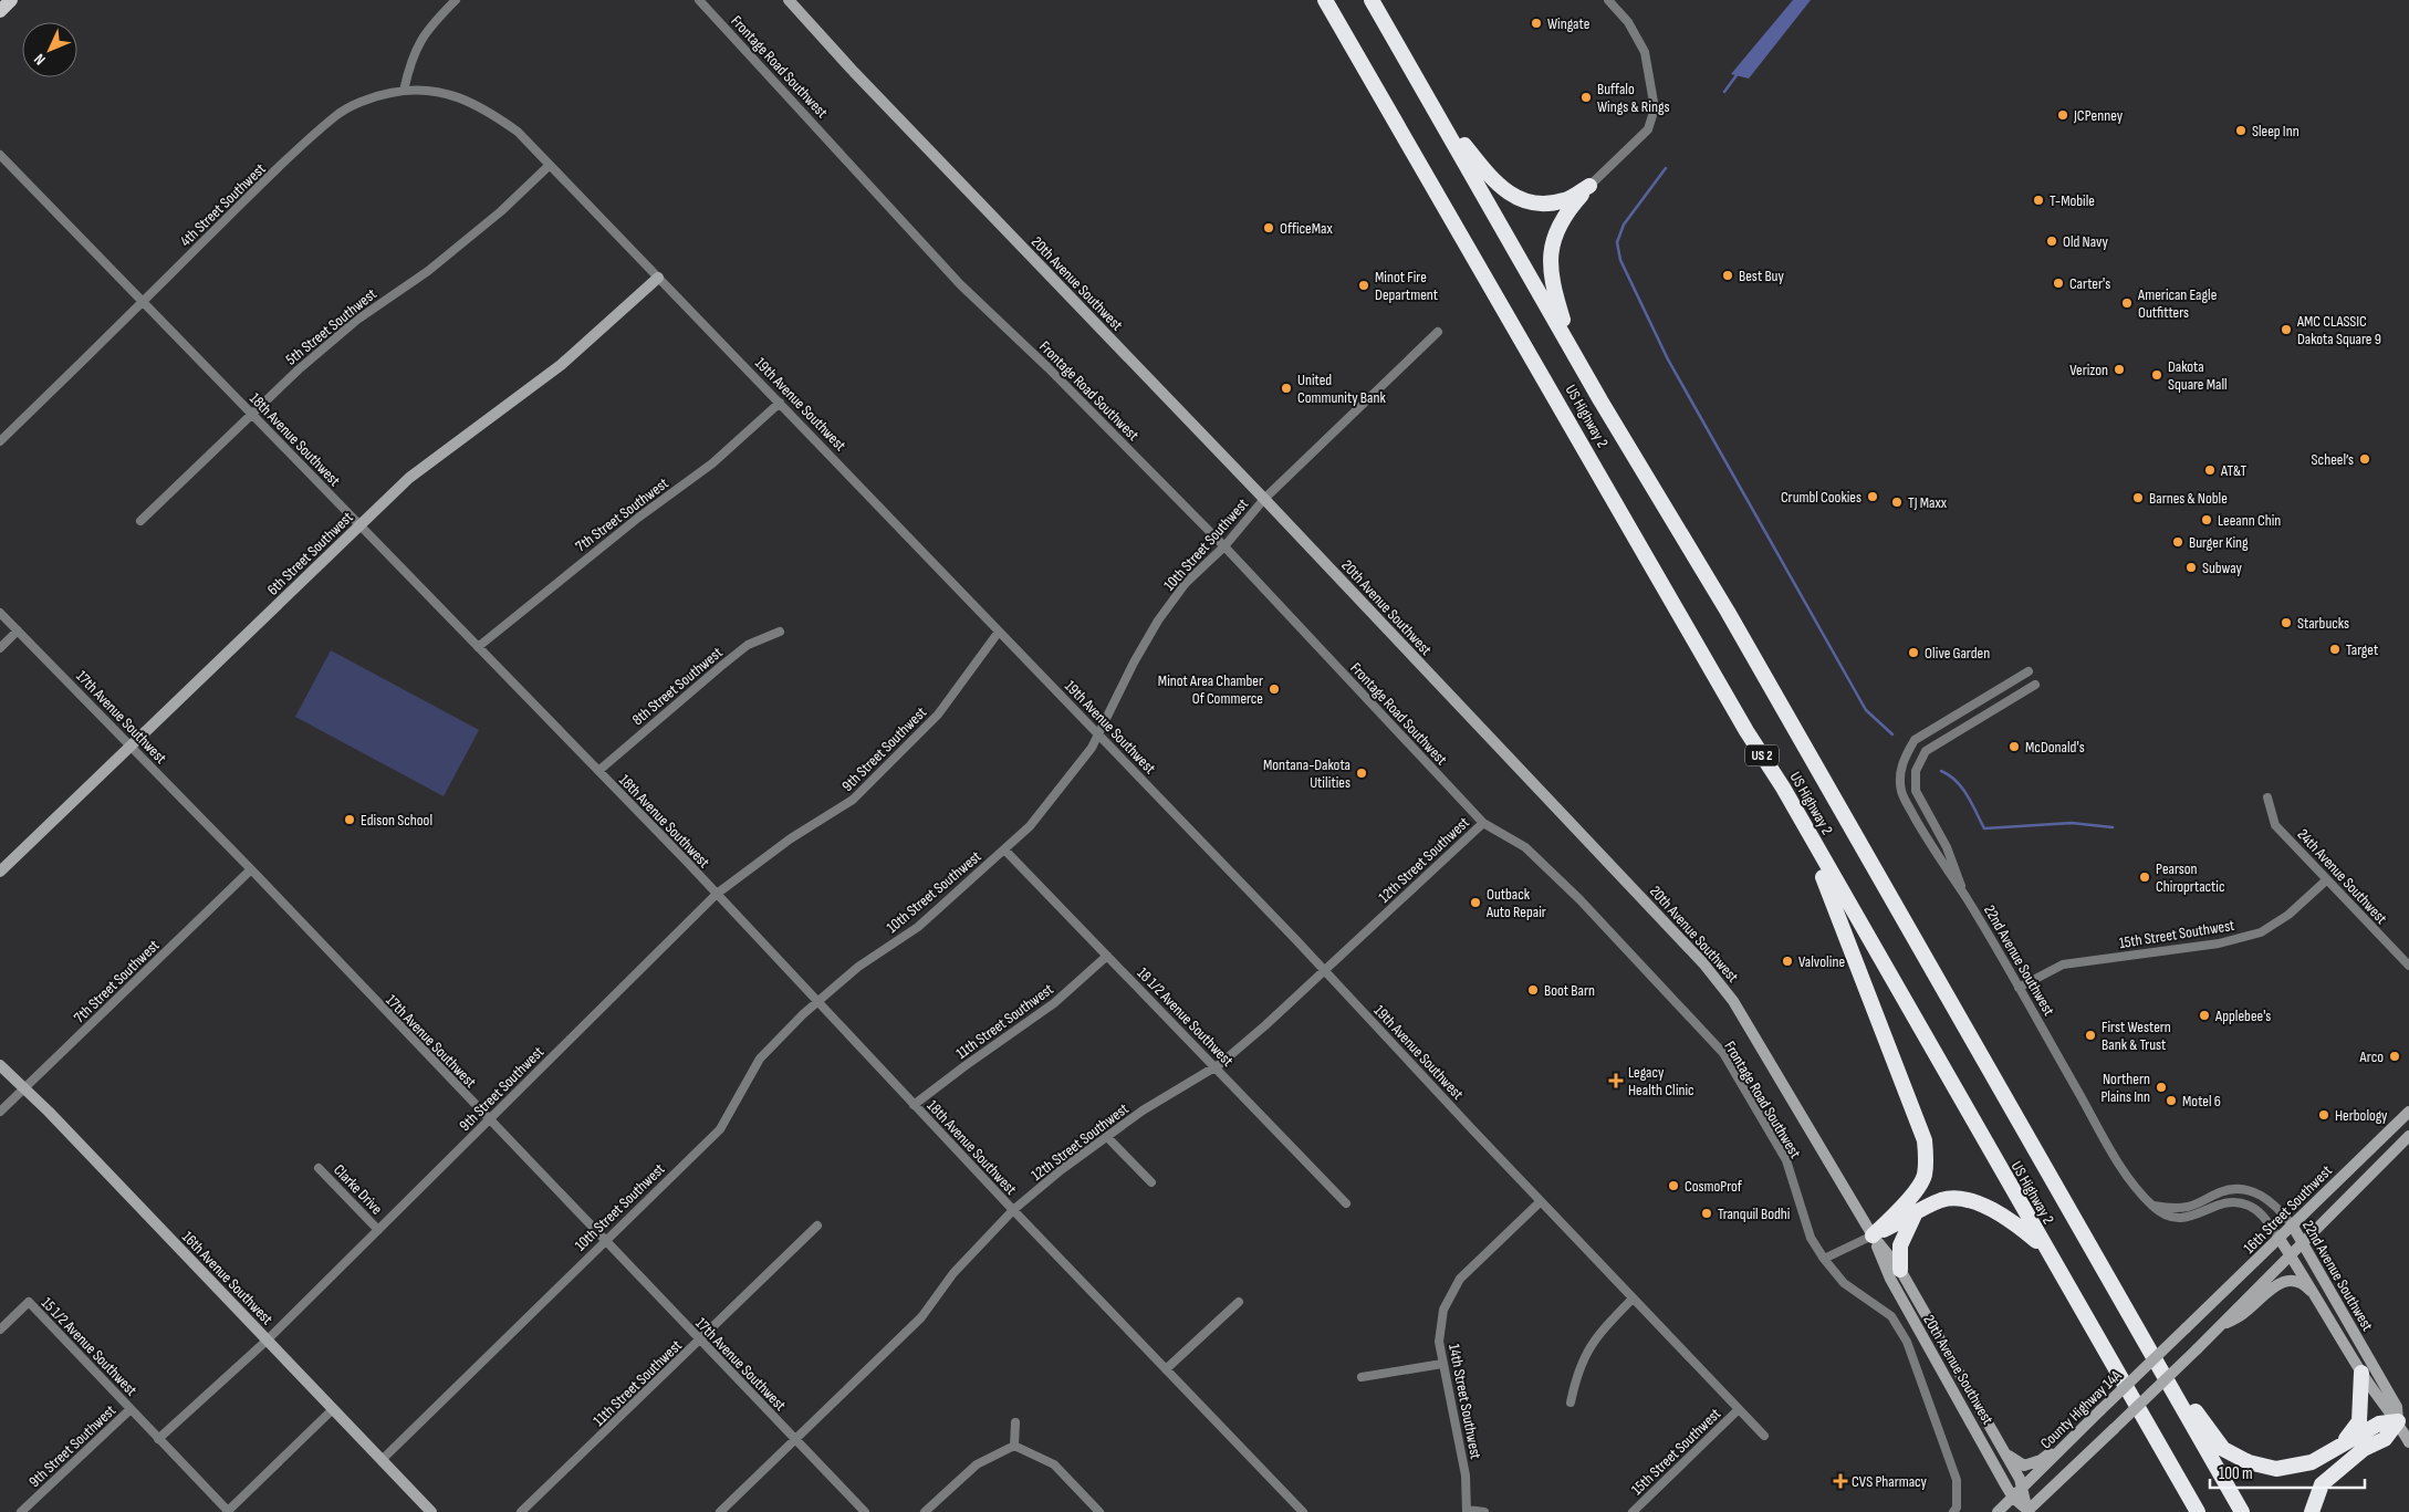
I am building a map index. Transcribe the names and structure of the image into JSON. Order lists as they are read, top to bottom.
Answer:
{
  "streets": {
    "highway": ["US Highway 2", "US 2"],
    "street": [
      "Frontage Road Southwest",
      "4th Street Southwest",
      "20th Avenue Southwest",
      "5th Street Southwest",
      "19th Avenue Southwest",
      "18th Avenue Southwest",
      "7th Street Southwest",
      "10th Street Southwest",
      "6th Street Southwest",
      "8th Street Southwest",
      "17th Avenue Southwest",
      "9th Street Southwest",
      "12th Street Southwest",
      "24th Avenue Southwest",
      "15th Street Southwest",
      "22nd Avenue Southwest",
      "18 1/2 Avenue Southwest",
      "11th Street Southwest",
      "Clarke Drive",
      "16th Street Southwest",
      "16th Avenue Southwest",
      "15 1/2 Avenue Southwest",
      "14th Street Southwest",
      "County Highway 14A"
    ]
  },
  "crossings": [
    ["Frontage Road Southwest", "10th Street Southwest"],
    ["Frontage Road Southwest", "12th Street Southwest"],
    ["4th Street Southwest", "19th Avenue Southwest"],
    ["4th Street Southwest", "18th Avenue Southwest"],
    ["20th Avenue Southwest", "10th Street Southwest"],
    ["20th Avenue Southwest", "County Highway 14A"],
    ["5th Street Southwest", "19th Avenue Southwest"],
    ["5th Street Southwest", "18th Avenue Southwest"],
    ["19th Avenue Southwest", "7th Street Southwest"],
    ["19th Avenue Southwest", "10th Street Southwest"],
    ["19th Avenue Southwest", "6th Street Southwest"],
    ["19th Avenue Southwest", "9th Street Southwest"],
    ["19th Avenue Southwest", "12th Street Southwest"],
    ["19th Avenue Southwest", "15th Street Southwest"],
    ["19th Avenue Southwest", "14th Street Southwest"],
    ["18th Avenue Southwest", "7th Street Southwest"],
    ["18th Avenue Southwest", "10th Street Southwest"],
    ["18th Avenue Southwest", "6th Street Southwest"],
    ["18th Avenue Southwest", "8th Street Southwest"],
    ["18th Avenue Southwest", "9th Street Southwest"],
    ["18th Avenue Southwest", "12th Street Southwest"],
    ["18th Avenue Southwest", "11th Street Southwest"],
    ["7th Street Southwest", "17th Avenue Southwest"],
    ["7th Street Southwest", "16th Avenue Southwest"],
    ["10th Street Southwest", "17th Avenue Southwest"],
    ["10th Street Southwest", "18 1/2 Avenue Southwest"],
    ["10th Street Southwest", "16th Avenue Southwest"],
    ["6th Street Southwest", "17th Avenue Southwest"],
    ["17th Avenue Southwest", "9th Street Southwest"],
    ["17th Avenue Southwest", "12th Street Southwest"],
    ["17th Avenue Southwest", "11th Street Southwest"],
    ["9th Street Southwest", "Clarke Drive"],
    ["9th Street Southwest", "16th Avenue Southwest"],
    ["9th Street Southwest", "15 1/2 Avenue Southwest"],
    ["12th Street Southwest", "18 1/2 Avenue Southwest"],
    ["24th Avenue Southwest", "15th Street Southwest"],
    ["15th Street Southwest", "22nd Avenue Southwest"],
    ["22nd Avenue Southwest", "16th Street Southwest"],
    ["18 1/2 Avenue Southwest", "11th Street Southwest"],
    ["16th Street Southwest", "County Highway 14A"]
  ],
  "places": {
    "other": [
      "Wingate",
      "Buffalo Wings & Rings",
      "JCPenney",
      "Sleep Inn",
      "T-Mobile",
      "OfficeMax",
      "Old Navy",
      "Best Buy",
      "Carter's",
      "Minot Fire Department",
      "American Eagle Outfitters",
      "AMC CLASSIC Dakota Square 9",
      "Verizon",
      "Dakota Square Mall",
      "United Community Bank",
      "Scheel’s",
      "AT&T",
      "Crumbl Cookies",
      "Barnes & Noble",
      "TJ Maxx",
      "Leeann Chin",
      "Burger King",
      "Subway",
      "Starbucks",
      "Target",
      "Olive Garden",
      "Minot Area Chamber Of Commerce",
      "McDonald's",
      "Montana-Dakota Utilities",
      "Edison School",
      "Pearson Chiroprtactic",
      "Outback Auto Repair",
      "Valvoline",
      "Boot Barn",
      "Applebee's",
      "First Western Bank & Trust",
      "Arco",
      "Northern Plains Inn",
      "Motel 6",
      "Herbology",
      "CosmoProf",
      "Tranquil Bodhi"
    ],
    "health": ["Legacy Health Clinic", "CVS Pharmacy"]
  },
  "scale_bar": "100 m",
  "north": "bottom left"
}
